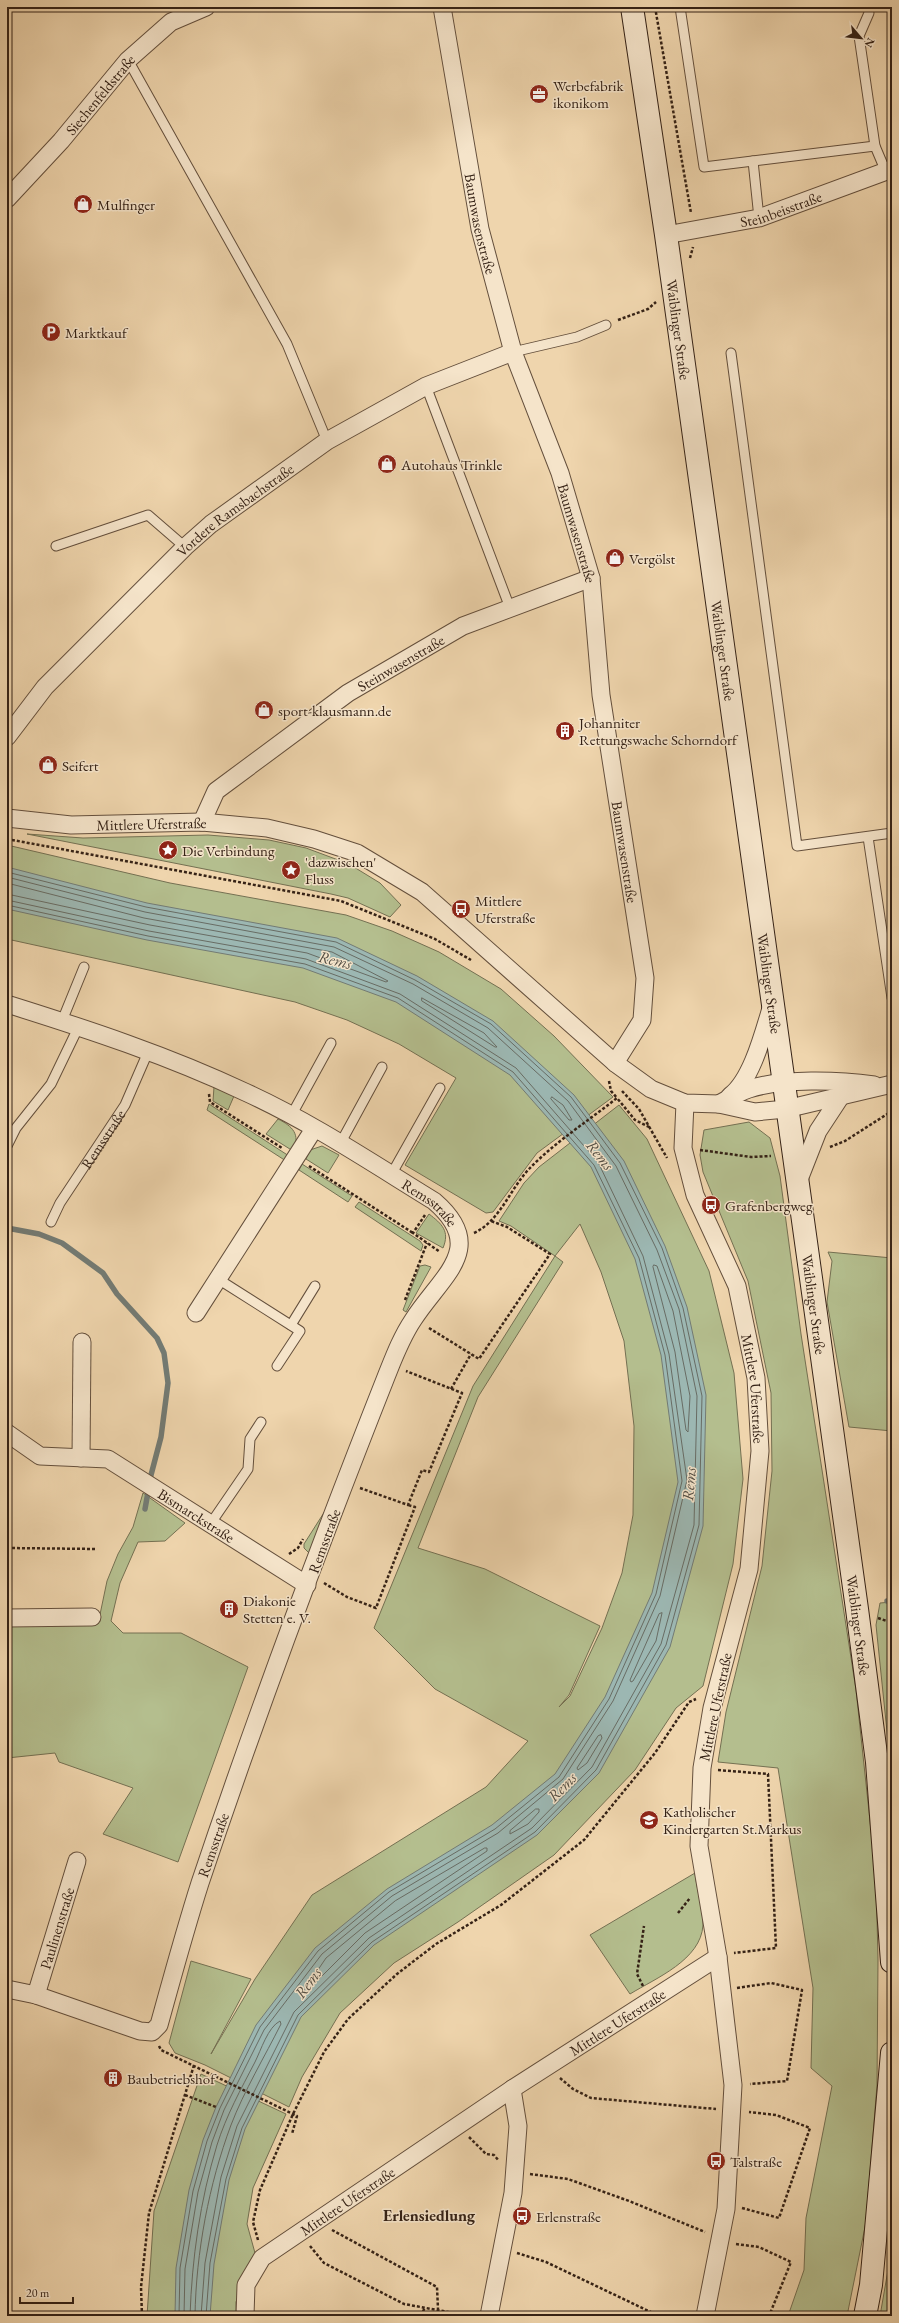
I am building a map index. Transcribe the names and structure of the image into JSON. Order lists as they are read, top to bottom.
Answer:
{
  "streets": {
    "main road": ["Waiblinger Straße"],
    "street": [
      "Siechenfeldstraße",
      "Steinbeisstraße",
      "Baumwasenstraße",
      "Vordere Ramsbachstraße",
      "Steinwasenstraße",
      "Mittlere Uferstraße",
      "Remsstraße",
      "Bismarckstraße",
      "Paulinenstraße"
    ]
  },
  "crossings": [
    ["Steinbeisstraße", "Waiblinger Straße"],
    ["Baumwasenstraße", "Vordere Ramsbachstraße"],
    ["Baumwasenstraße", "Steinwasenstraße"],
    ["Baumwasenstraße", "Mittlere Uferstraße"],
    ["Waiblinger Straße", "Mittlere Uferstraße"],
    ["Steinwasenstraße", "Mittlere Uferstraße"],
    ["Remsstraße", "Bismarckstraße"]
  ],
  "districts": ["Erlensiedlung"],
  "water": ["Rems"],
  "places": {
    "office": ["Werbefabrik ikonikom"],
    "shop": [
      "Mulfinger",
      "Autohaus Trinkle",
      "Vergölst",
      "sport-klausmann.de",
      "Seifert"
    ],
    "parking": ["Marktkauf"],
    "building": ["Johanniter Rettungswache Schorndorf", "Diakonie Stetten e. V.", "Baubetriebshof"],
    "place": ["Die Verbindung", "'dazwischen' Fluss"],
    "bus stop": [
      "Mittlere Uferstraße",
      "Grafenbergweg",
      "Talstraße",
      "Erlenstraße"
    ],
    "school or university": ["Katholischer Kindergarten St.Markus"]
  },
  "scale_bar": "20 m",
  "north": "bottom right"
}
